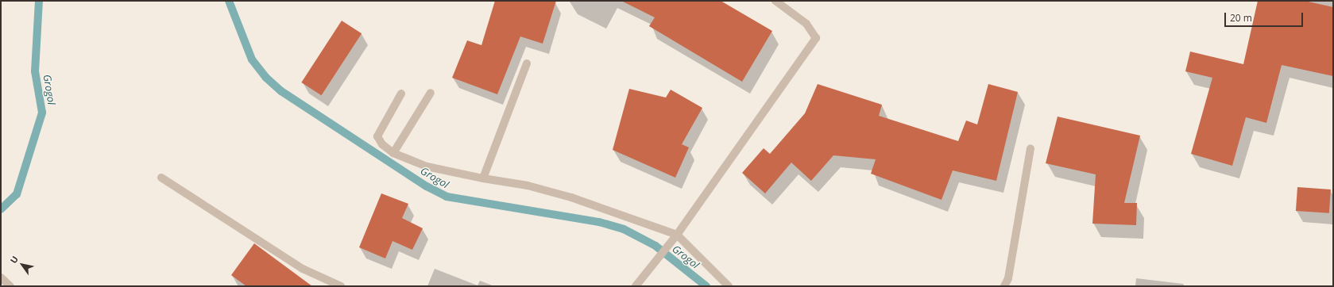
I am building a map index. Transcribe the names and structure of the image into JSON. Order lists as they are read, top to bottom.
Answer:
{
  "water": ["Grogol"],
  "scale_bar": "20 m",
  "north": "top left"
}
